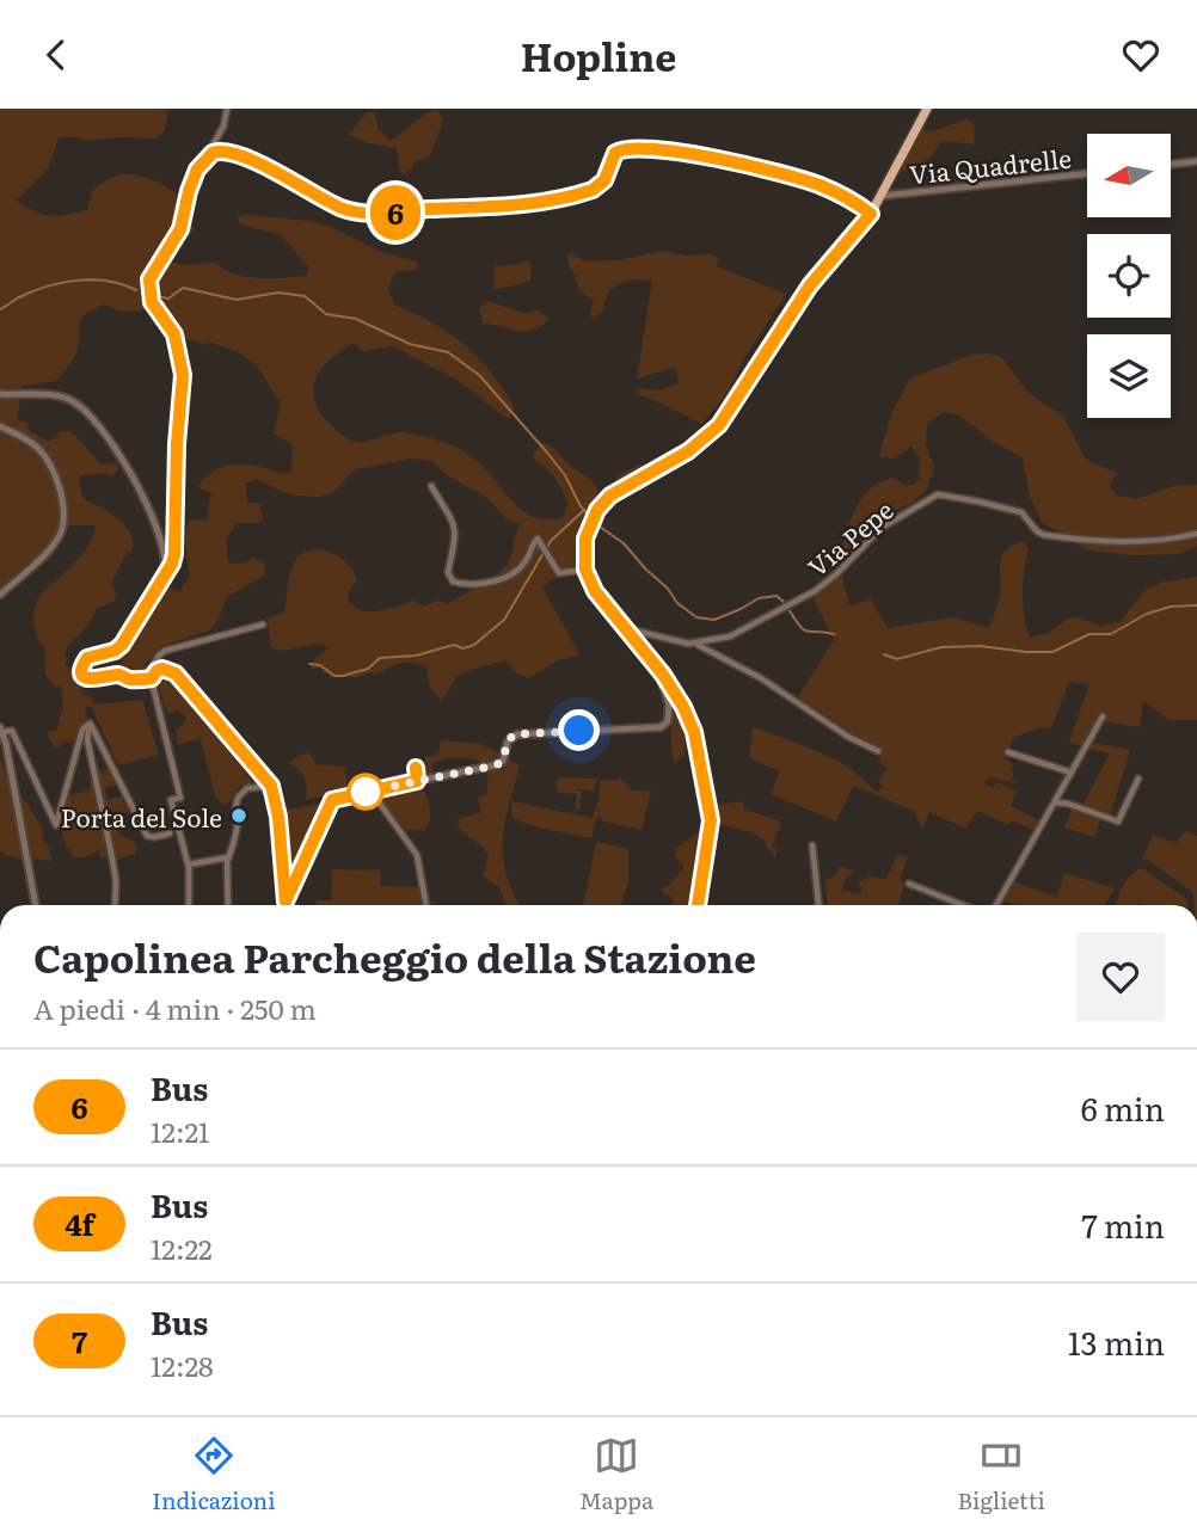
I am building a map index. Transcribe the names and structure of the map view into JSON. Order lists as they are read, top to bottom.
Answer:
{
  "streets": {
    "street": ["Via Quadrelle", "Via Pepe"]
  },
  "places": ["Porta del Sole"],
  "lines": ["bus line 6"],
  "north": "left",
  "page": {
    "header": "Hopline",
    "on_map": "6",
    "heading": ["Capolinea Parcheggio della Stazione", "A piedi · 4 min · 250 m"],
    "list": [
      {
        "mark": "6",
        "name": "Bus",
        "note": "12:21",
        "value": "6 min"
      },
      {
        "mark": "4f",
        "name": "Bus",
        "note": "12:22",
        "value": "7 min"
      },
      {
        "mark": "7",
        "name": "Bus",
        "note": "12:28",
        "value": "13 min"
      }
    ],
    "tabs": ["Indicazioni", "Mappa", "Biglietti"]
  }
}
